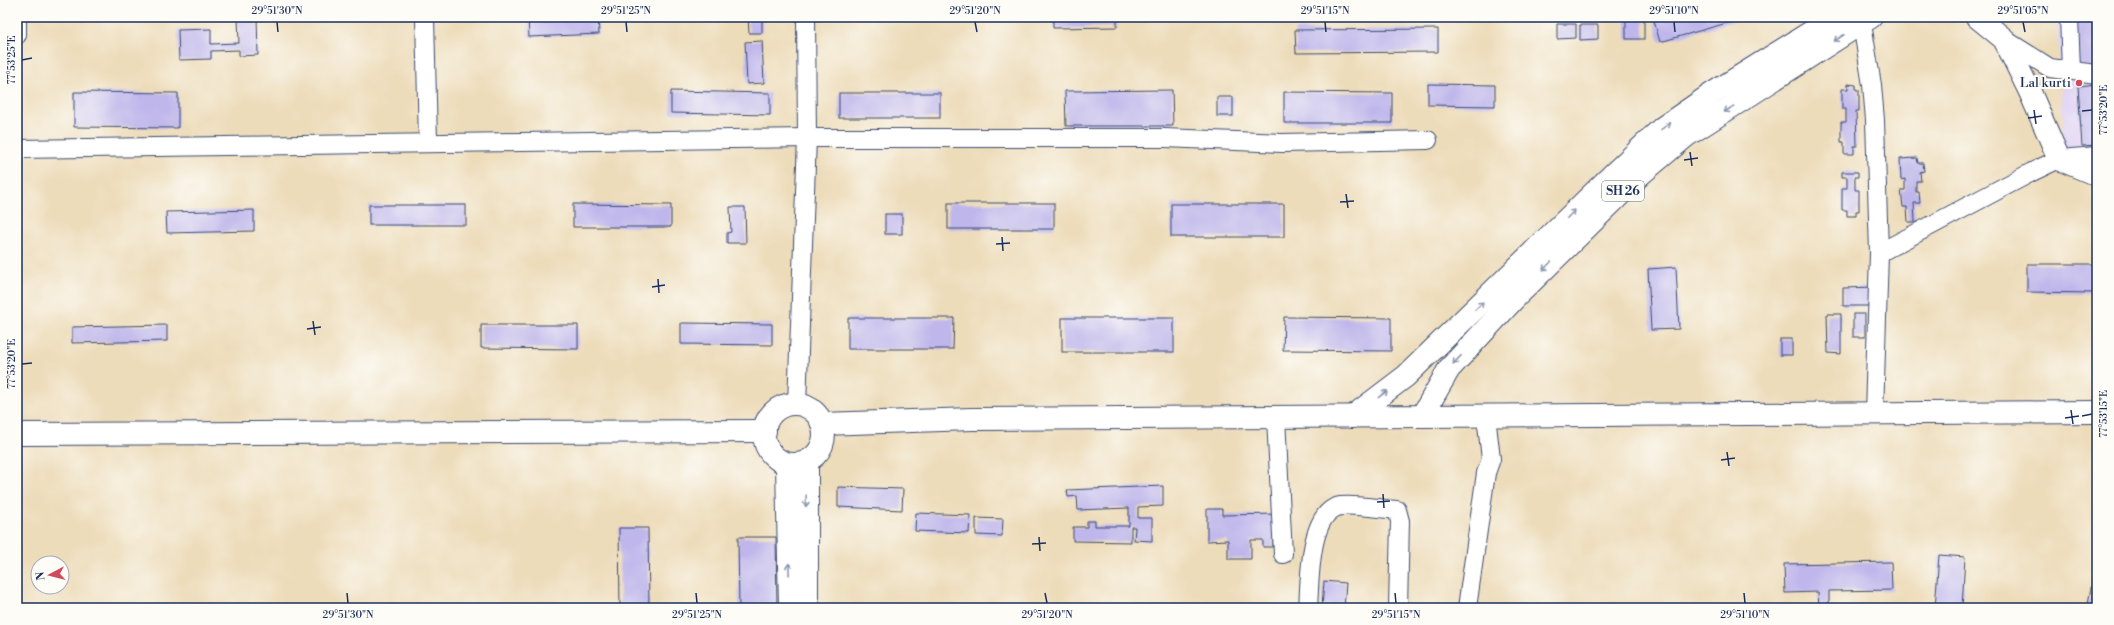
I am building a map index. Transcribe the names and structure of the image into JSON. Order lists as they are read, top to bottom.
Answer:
{
  "streets": {
    "main road": ["SH 26"]
  },
  "places": ["Lal kurti"],
  "north": "left",
  "coordinates": [
    "29°51'30\"N",
    "29°51'25\"N",
    "29°51'20\"N",
    "29°51'15\"N",
    "29°51'10\"N",
    "29°51'05\"N",
    "77°53'25\"E",
    "77°53'20\"E",
    "77°53'15\"E"
  ]
}
